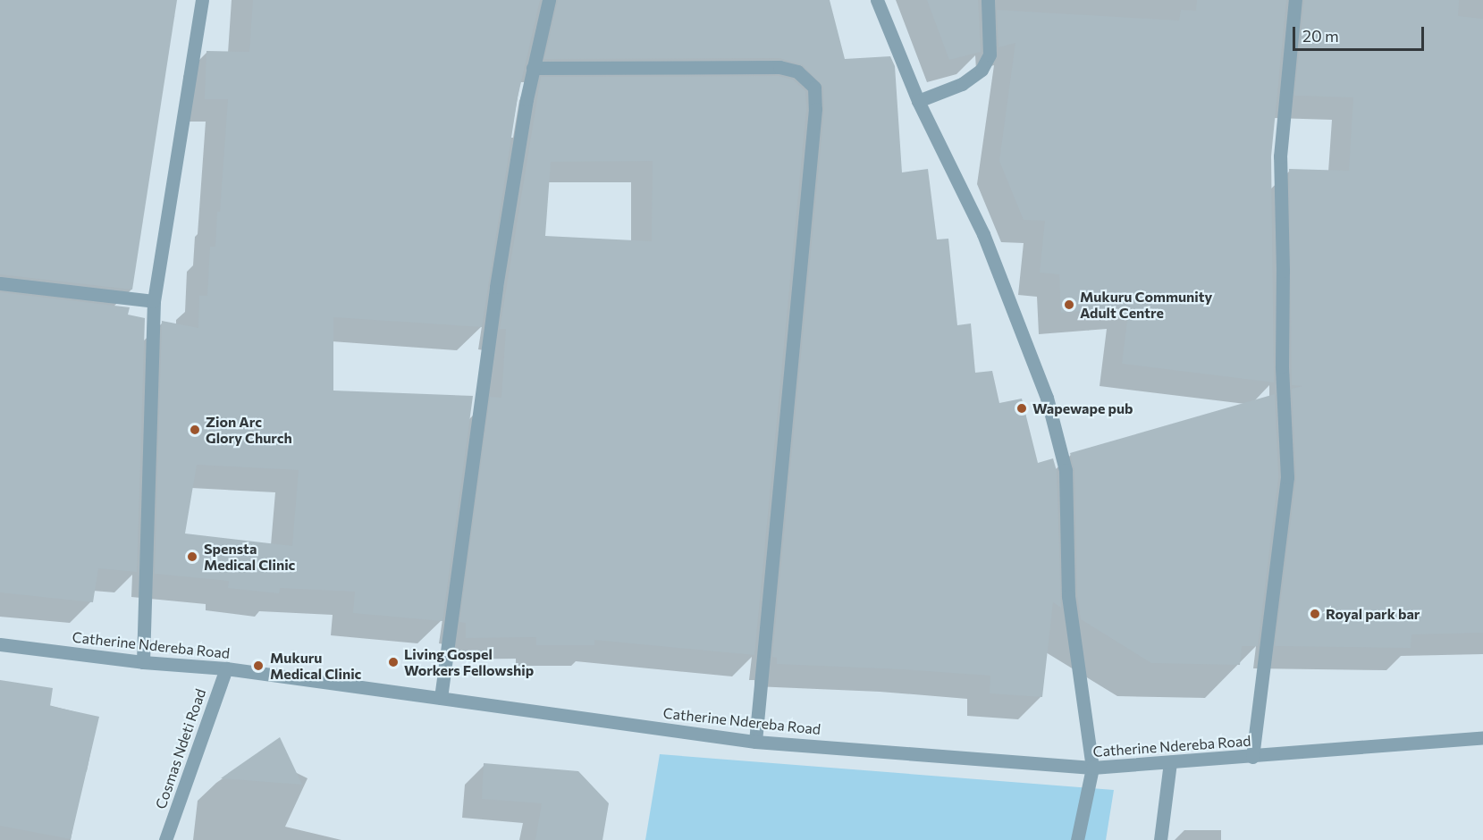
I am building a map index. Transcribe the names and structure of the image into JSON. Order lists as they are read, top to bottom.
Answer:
{
  "streets": {
    "street": ["Catherine Ndereba Road", "Cosmas Ndeti Road"]
  },
  "crossings": [
    ["Catherine Ndereba Road", "Cosmas Ndeti Road"]
  ],
  "places": [
    "Mukuru Community Adult Centre",
    "Wapewape pub",
    "Zion Arc Glory Church",
    "Spensta Medical Clinic",
    "Royal park bar",
    "Living Gospel Workers Fellowship",
    "Mukuru Medical Clinic"
  ],
  "scale_bar": "20 m"
}
